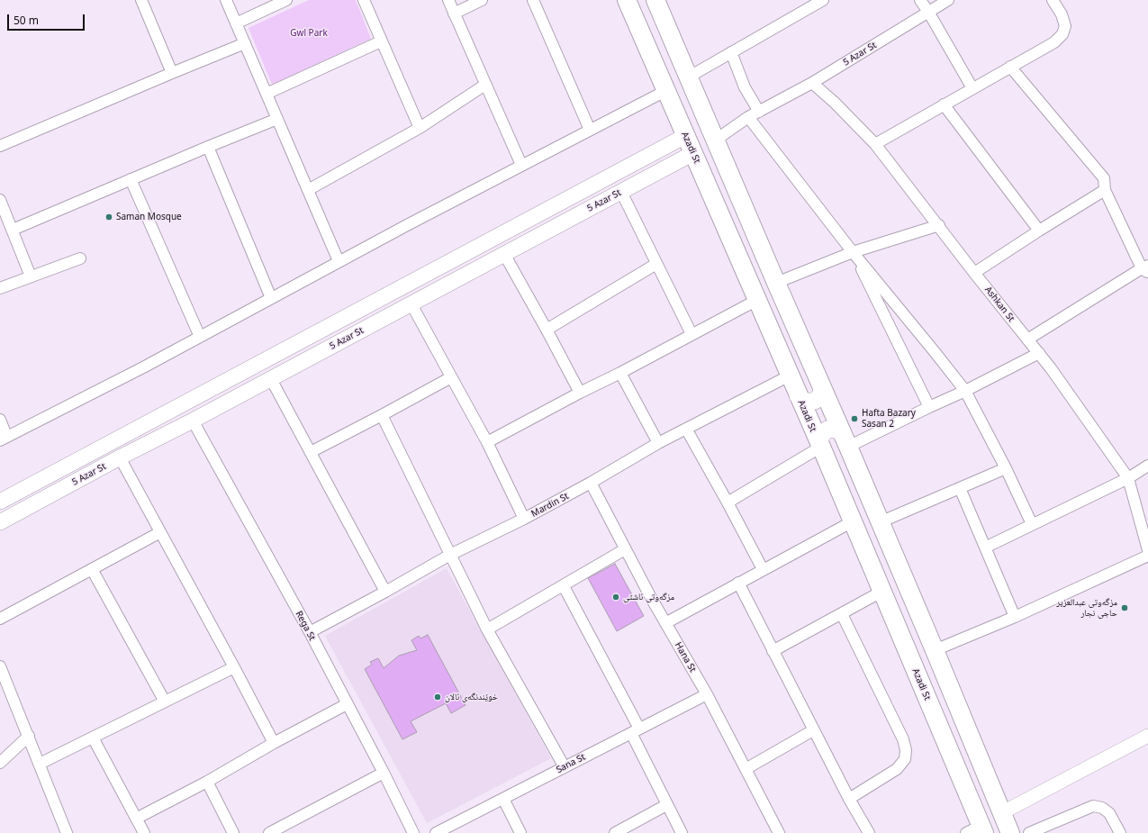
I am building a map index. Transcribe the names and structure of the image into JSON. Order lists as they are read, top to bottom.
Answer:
{
  "streets": {
    "highway": ["Azadi St"],
    "main road": ["5 Azar St"],
    "street": [
      "Ashkan St",
      "Mardin St",
      "Rega St",
      "Hana St",
      "Sana St"
    ]
  },
  "crossings": [
    ["5 Azar St", "Azadi St"],
    ["5 Azar St", "Ashkan St"],
    ["5 Azar St", "Rega St"],
    ["Azadi St", "Mardin St"],
    ["Mardin St", "Rega St"],
    ["Mardin St", "Hana St"],
    ["Hana St", "Sana St"]
  ],
  "parks": ["Gwl Park"],
  "places": [
    "Saman Mosque",
    "Hafta Bazary Sasan 2",
    "مزگەوتی ئاشتی",
    "مزگەوتی عبدالعزير حاجی نجار",
    "خوێندنگەی ئالان"
  ],
  "scale_bar": "50 m"
}
